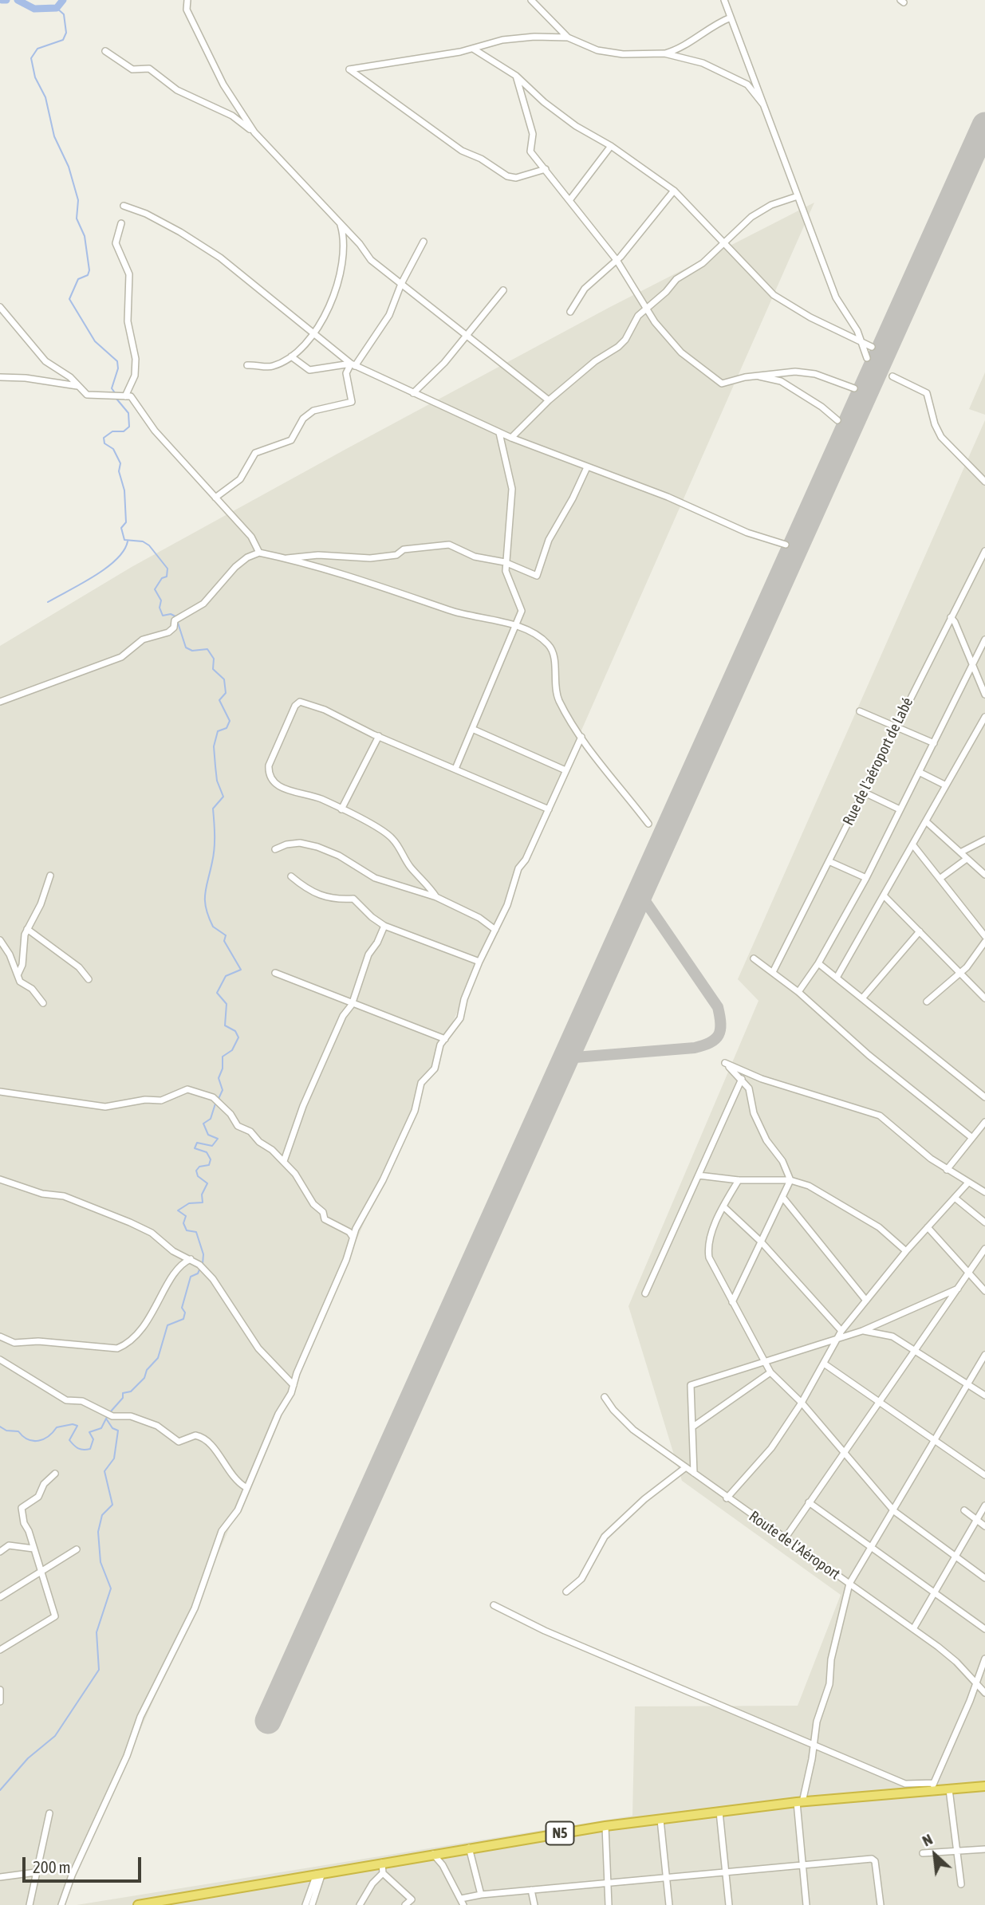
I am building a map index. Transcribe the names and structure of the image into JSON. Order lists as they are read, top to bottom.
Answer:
{
  "streets": {
    "highway": ["N5"],
    "street": ["Rue de l'aéroport de Labé", "Route de l'Aéroport"]
  },
  "scale_bar": "200 m",
  "north": "top left"
}
